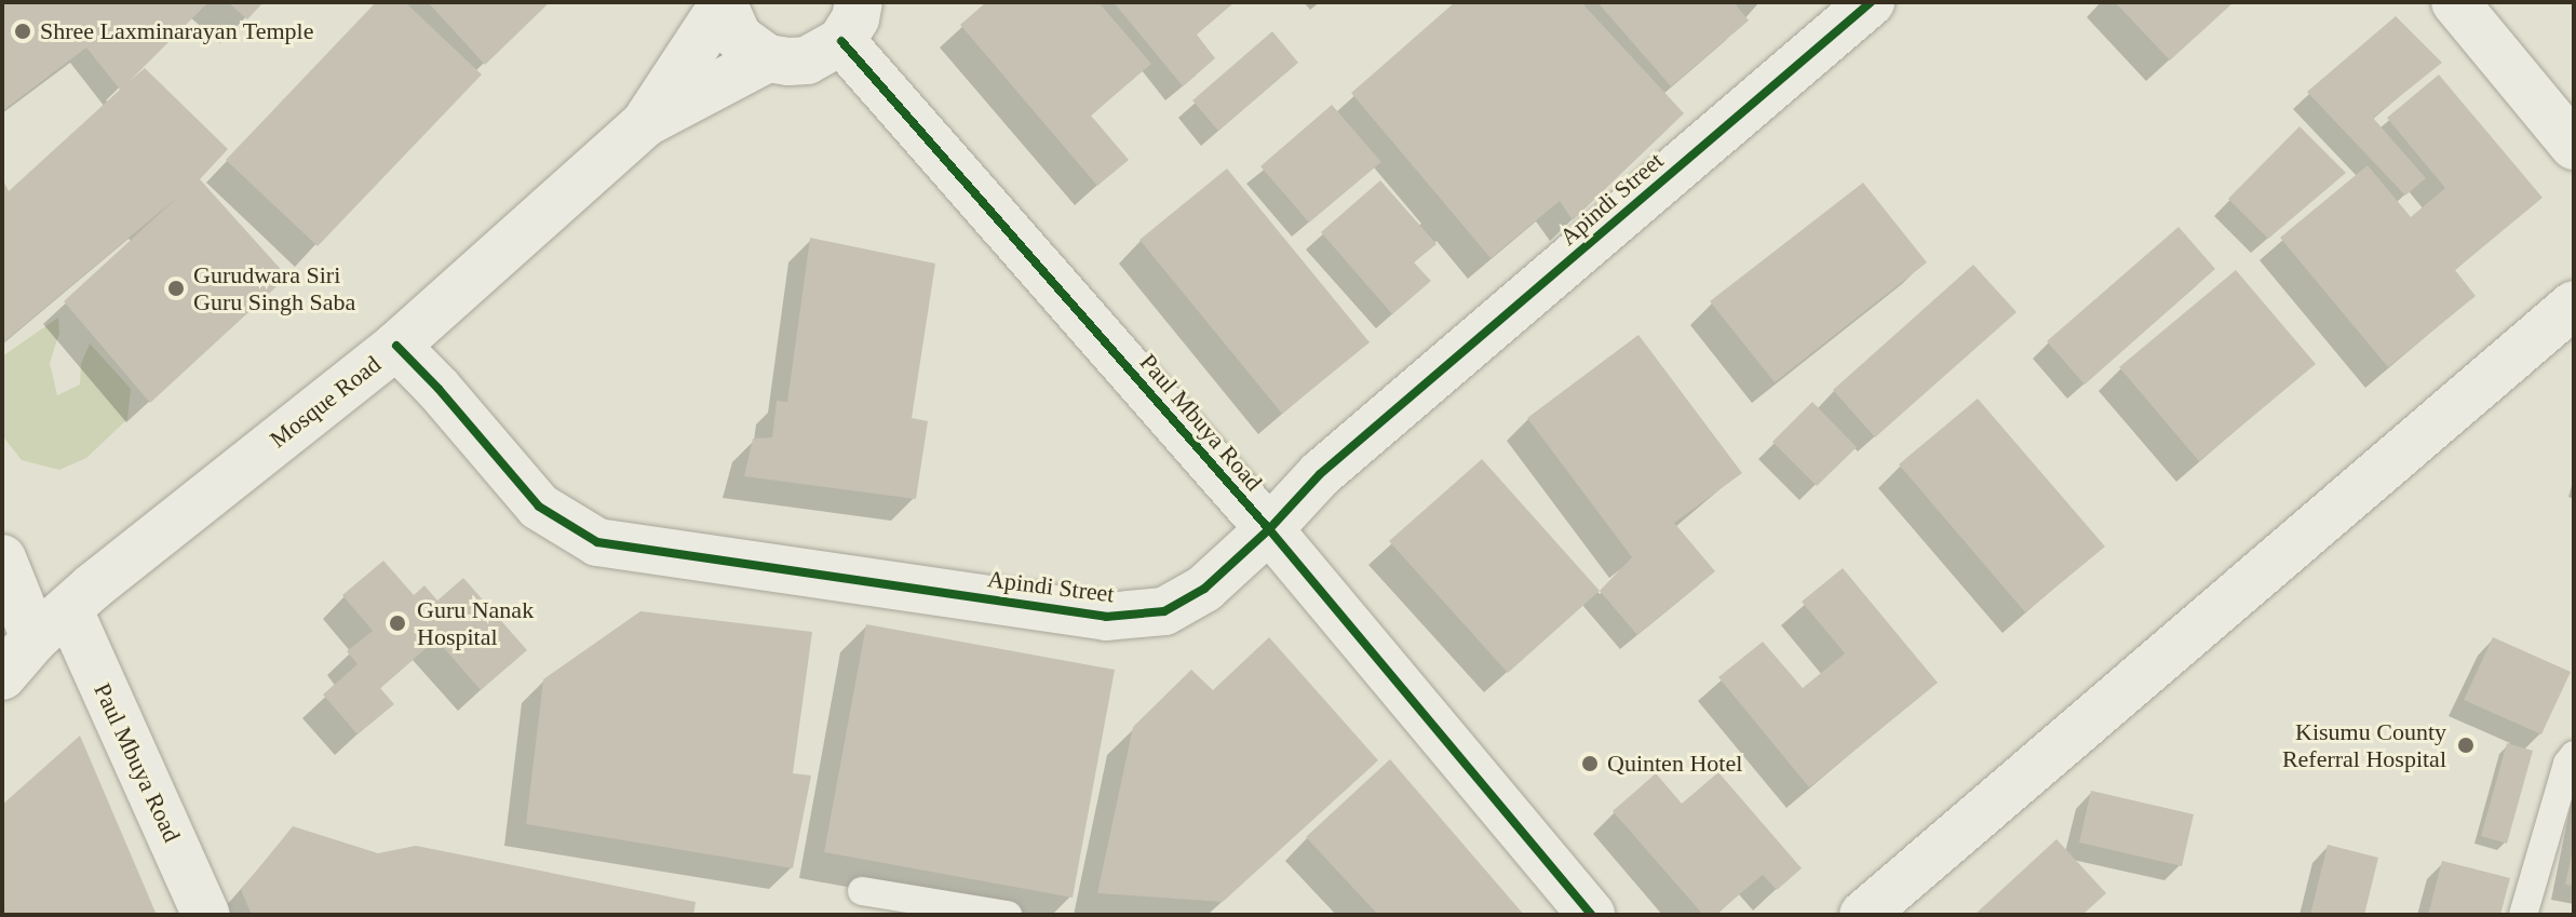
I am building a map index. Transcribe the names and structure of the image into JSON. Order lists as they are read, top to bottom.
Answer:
{
  "streets": {
    "street": ["Apindi Street", "Mosque Road", "Paul Mbuya Road"]
  },
  "crossings": [
    ["Apindi Street", "Mosque Road"],
    ["Apindi Street", "Paul Mbuya Road"],
    ["Mosque Road", "Paul Mbuya Road"]
  ],
  "places": [
    "Shree Laxminarayan Temple",
    "Gurudwara Siri Guru Singh Saba",
    "Guru Nanak Hospital",
    "Kisumu County Referral Hospital",
    "Quinten Hotel"
  ]
}
